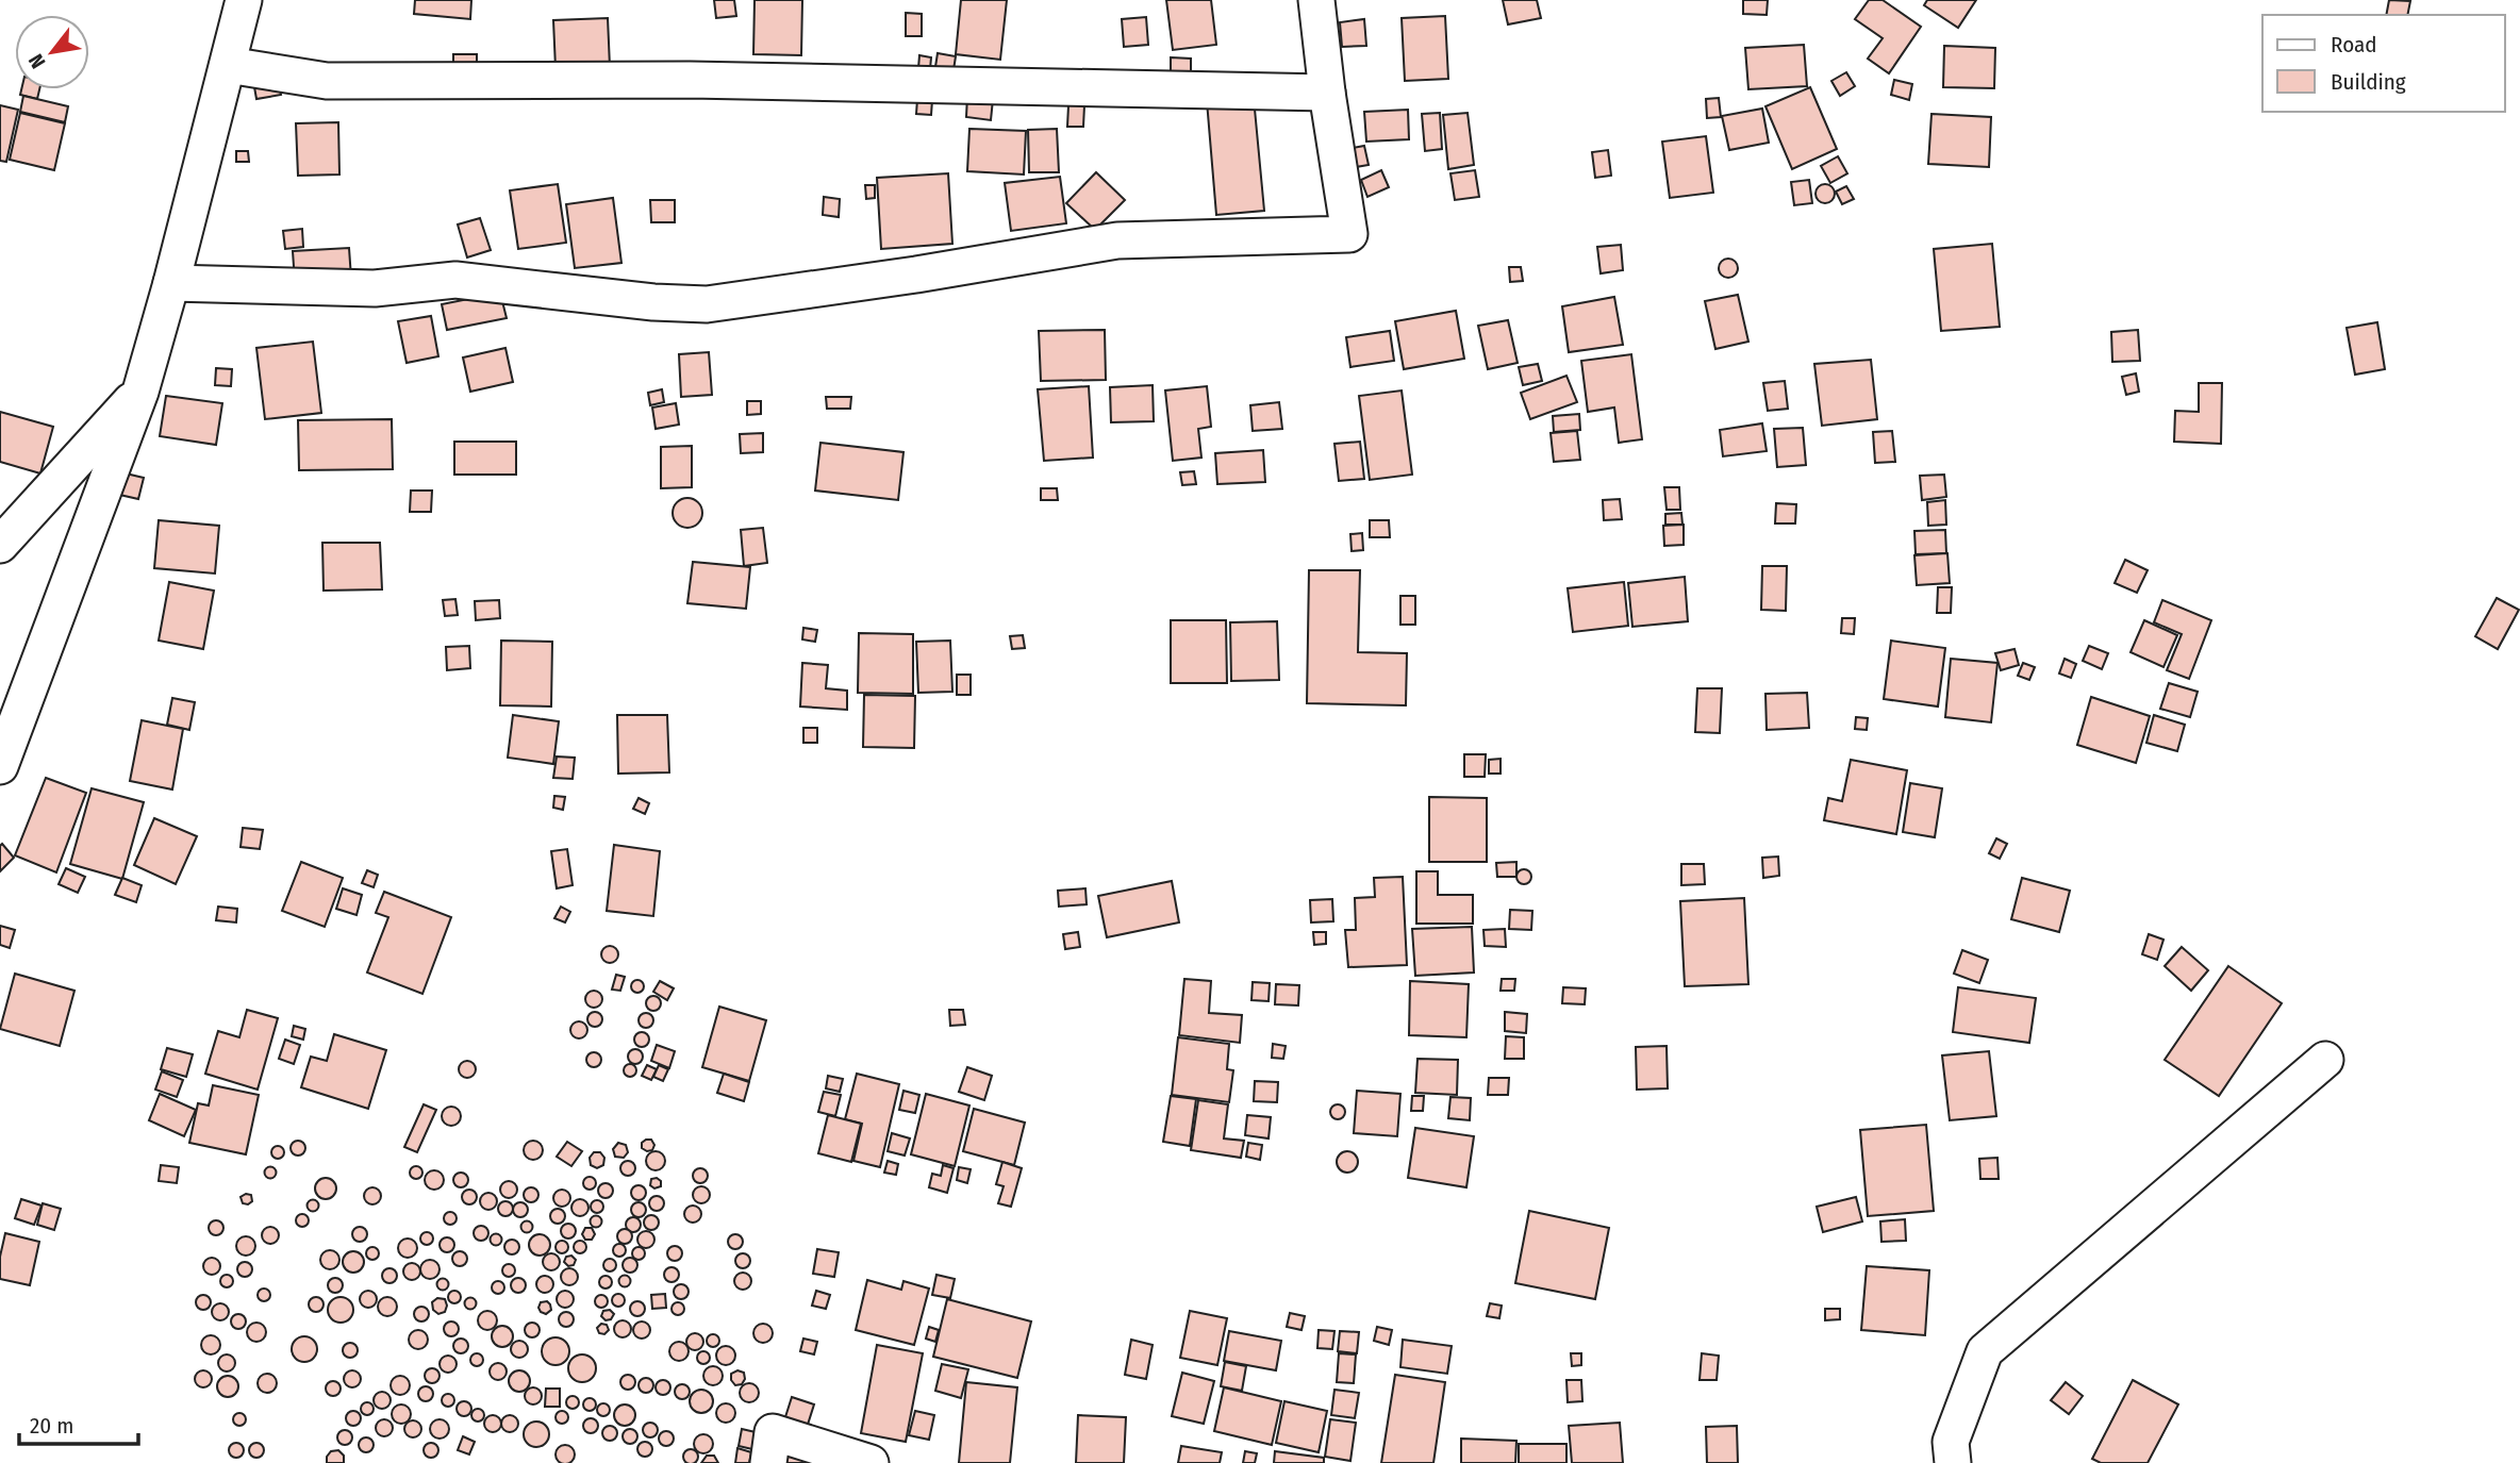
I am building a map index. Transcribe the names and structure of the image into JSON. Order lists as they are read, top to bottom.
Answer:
{
  "legend": ["Road", "Building"],
  "scale_bar": "20 m",
  "north": "bottom left"
}
